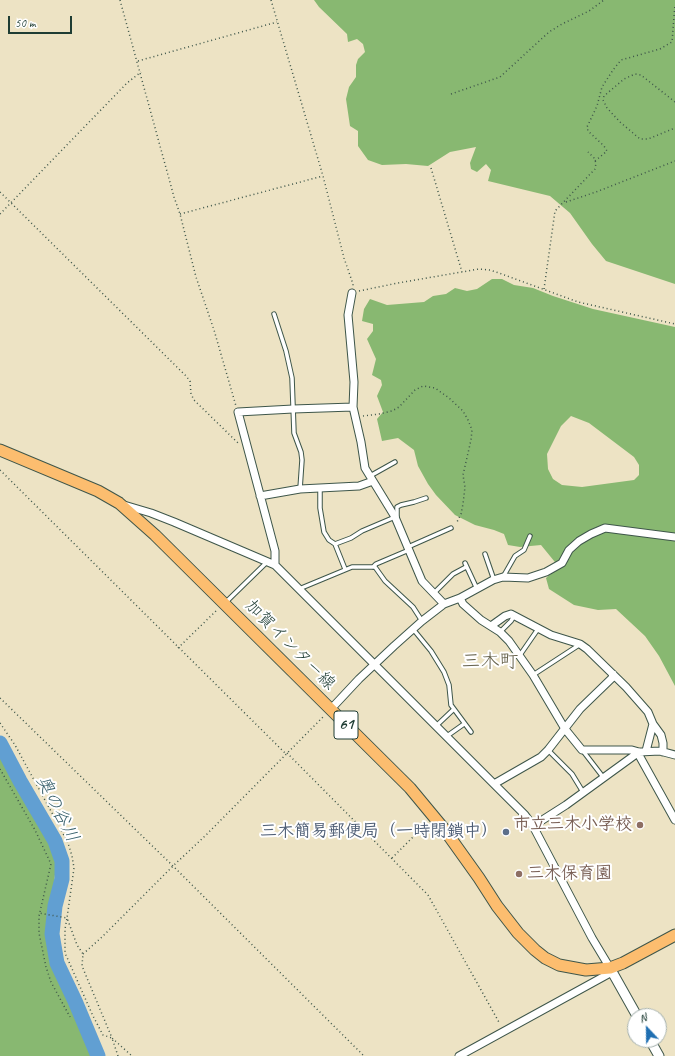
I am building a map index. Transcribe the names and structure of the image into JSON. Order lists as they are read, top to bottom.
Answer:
{
  "streets": {
    "main road": ["加賀インター線", "61"]
  },
  "districts": ["三木町"],
  "water": ["奥の谷川"],
  "places": ["市立三木小学校", "三木簡易郵便局（一時閉鎖中）", "三木保育園"],
  "scale_bar": "50 m",
  "north": "top"
}
